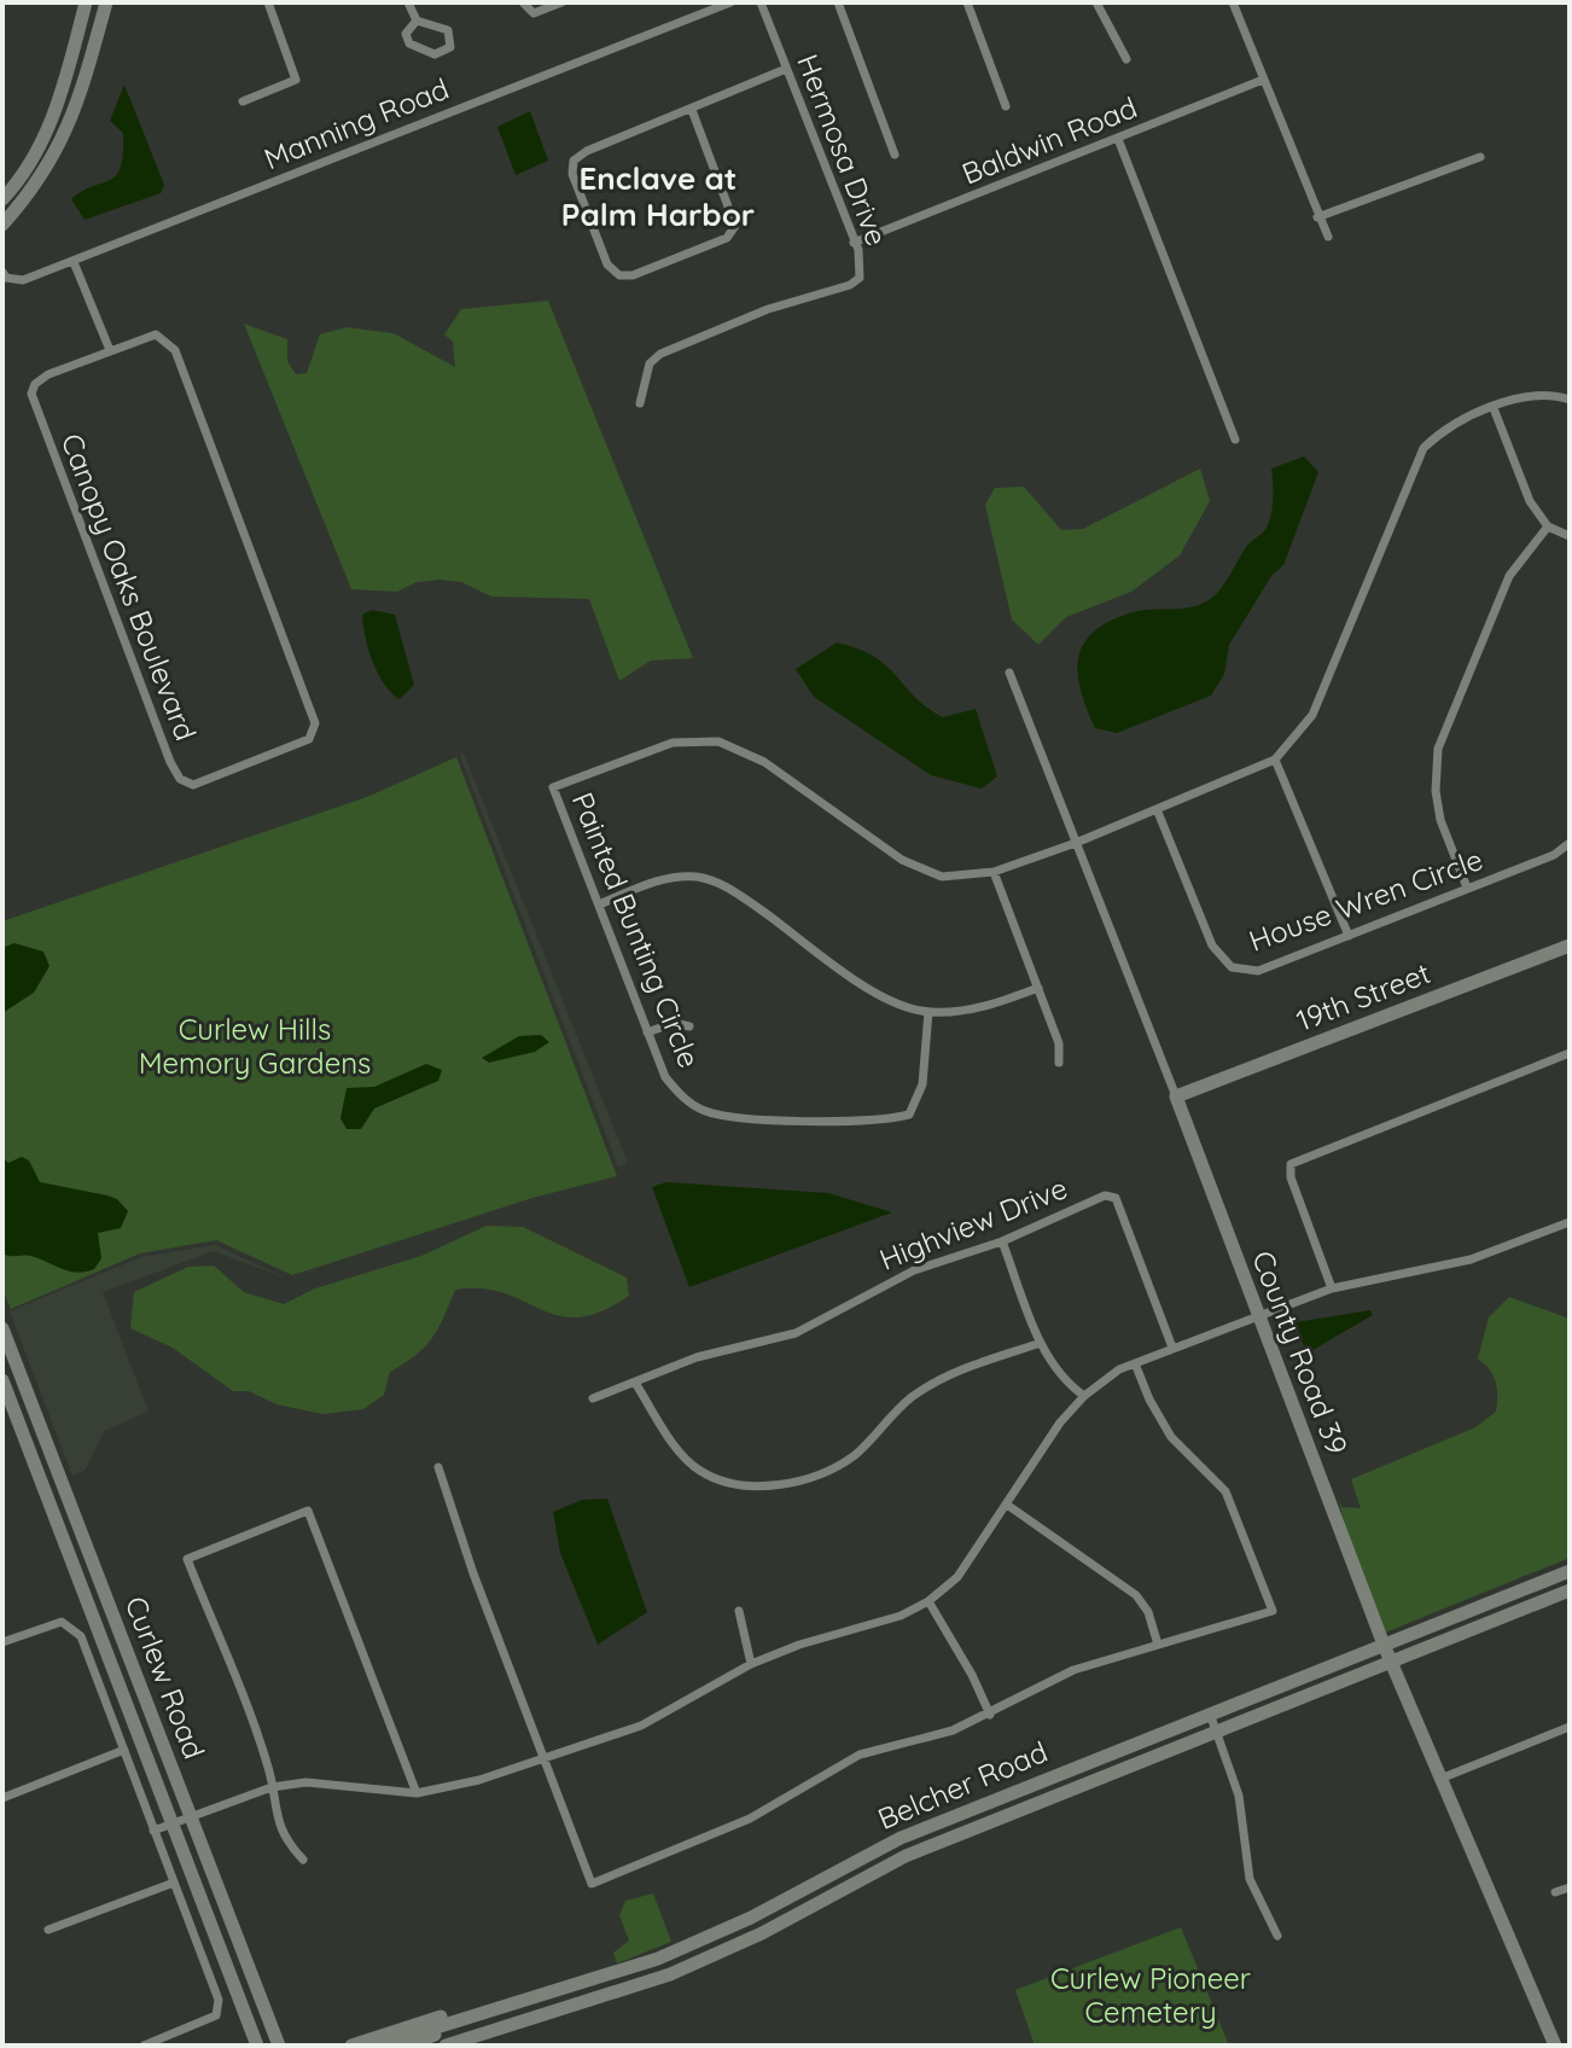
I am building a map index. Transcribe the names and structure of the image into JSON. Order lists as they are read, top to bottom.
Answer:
{
  "streets": {
    "main road": [
      "19th Street",
      "County Road 39",
      "Curlew Road",
      "Belcher Road"
    ],
    "street": [
      "Manning Road",
      "Baldwin Road",
      "Hermosa Drive",
      "Canopy Oaks Boulevard",
      "House Wren Circle",
      "Painted Bunting Circle",
      "Highview Drive"
    ]
  },
  "crossings": [
    ["Baldwin Road", "Hermosa Drive"],
    ["19th Street", "County Road 39"],
    ["County Road 39", "Belcher Road"]
  ],
  "districts": ["Enclave at Palm Harbor"],
  "parks": ["Curlew Hills Memory Gardens", "Curlew Pioneer Cemetery"]
}
